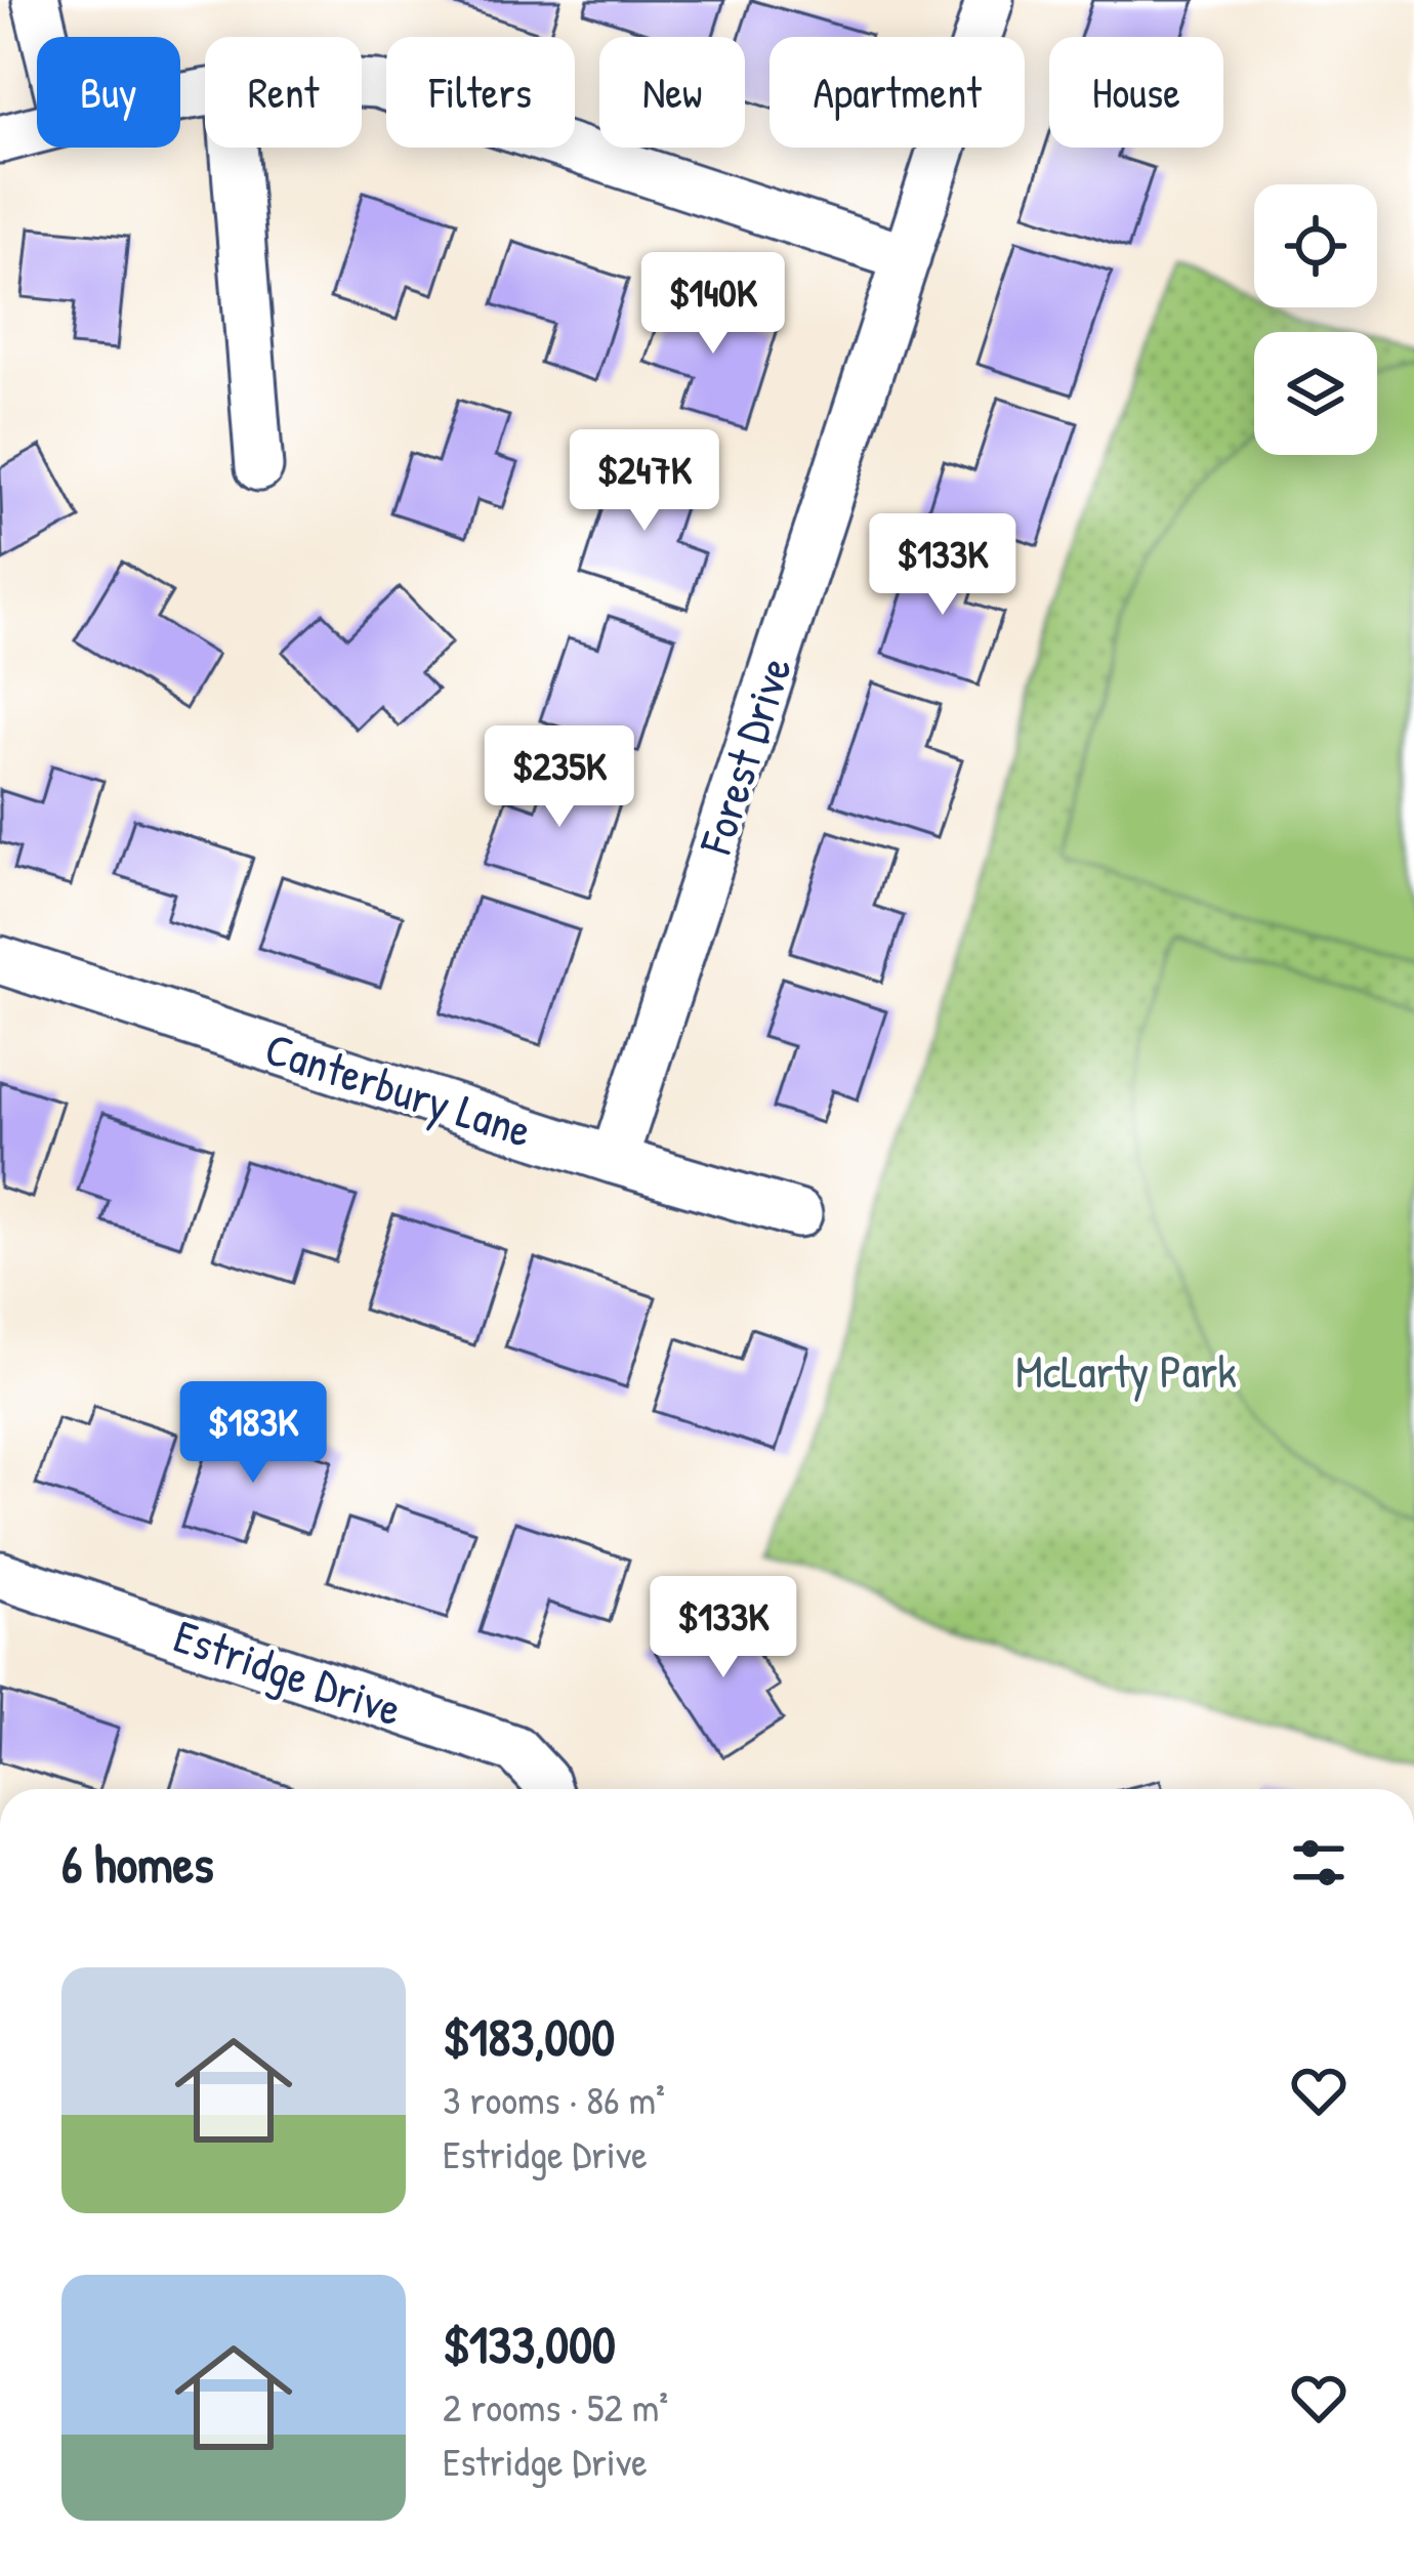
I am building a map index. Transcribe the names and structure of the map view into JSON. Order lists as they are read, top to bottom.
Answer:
{
  "streets": {
    "street": ["Forest Drive", "Canterbury Lane", "Estridge Drive"]
  },
  "crossings": [
    ["Forest Drive", "Canterbury Lane"]
  ],
  "parks": ["McLarty Park"],
  "page": {
    "chip": [
      "Buy",
      "Rent",
      "Filters",
      "New",
      "Apartment",
      "House"
    ],
    "price": [
      "$140K",
      "$247K",
      "$133K",
      "$235K",
      "$183K",
      "$133K"
    ],
    "heading": "6 homes",
    "list": [
      {
        "name": "$183,000",
        "note": "3 rooms · 86 m² · Estridge Drive"
      },
      {
        "name": "$133,000",
        "note": "2 rooms · 52 m² · Estridge Drive"
      }
    ]
  }
}
